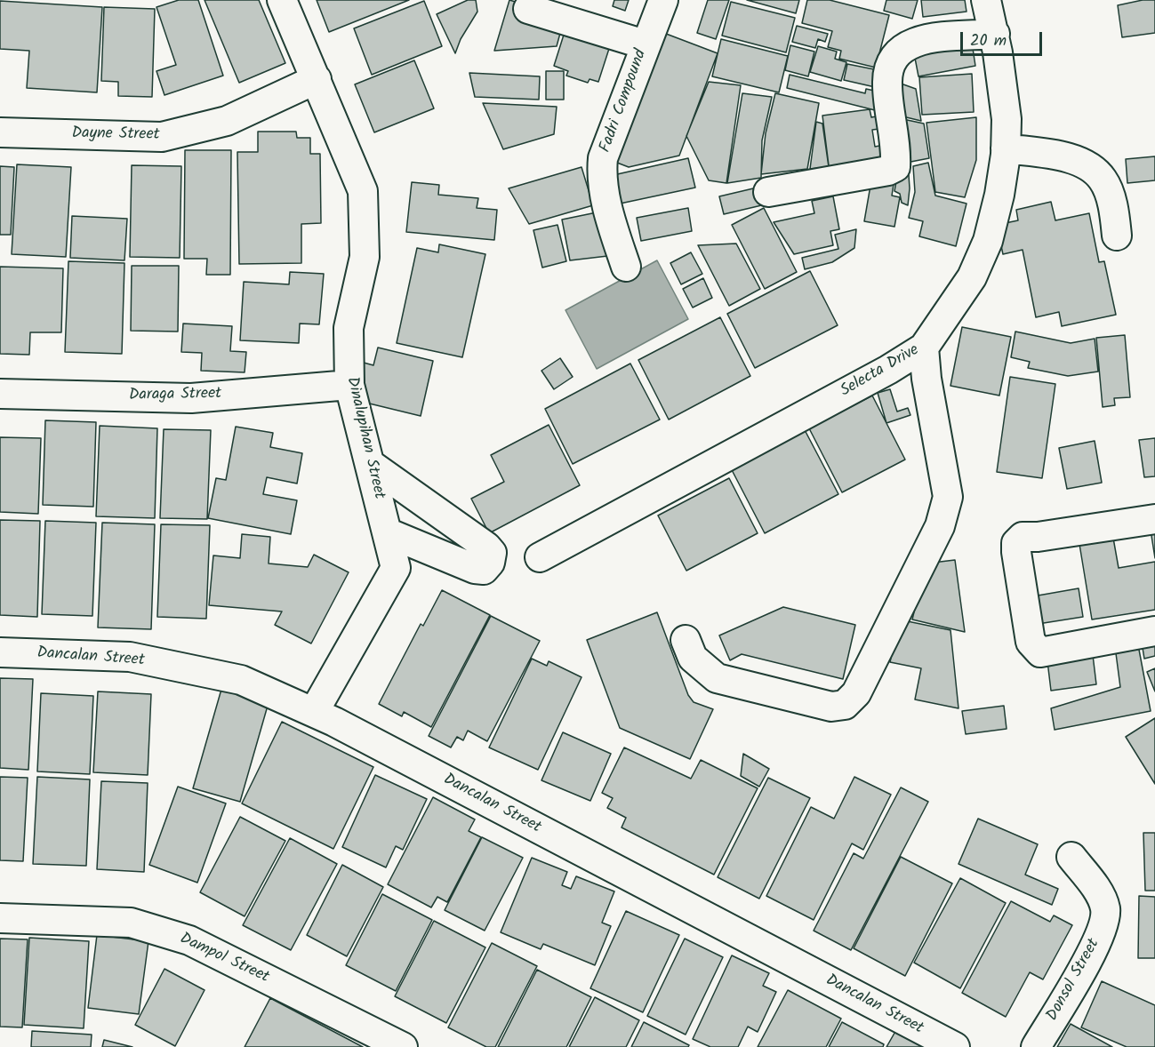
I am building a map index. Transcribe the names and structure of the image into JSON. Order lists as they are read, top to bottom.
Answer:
{
  "streets": {
    "street": [
      "Fadri Compound",
      "Dayne Street",
      "Selecta Drive",
      "Daraga Street",
      "Dinalupihan Street",
      "Dancalan Street",
      "Dampol Street",
      "Donsol Street"
    ]
  },
  "crossings": [
    ["Dayne Street", "Dinalupihan Street"],
    ["Daraga Street", "Dinalupihan Street"],
    ["Dinalupihan Street", "Dancalan Street"]
  ],
  "scale_bar": "20 m"
}
